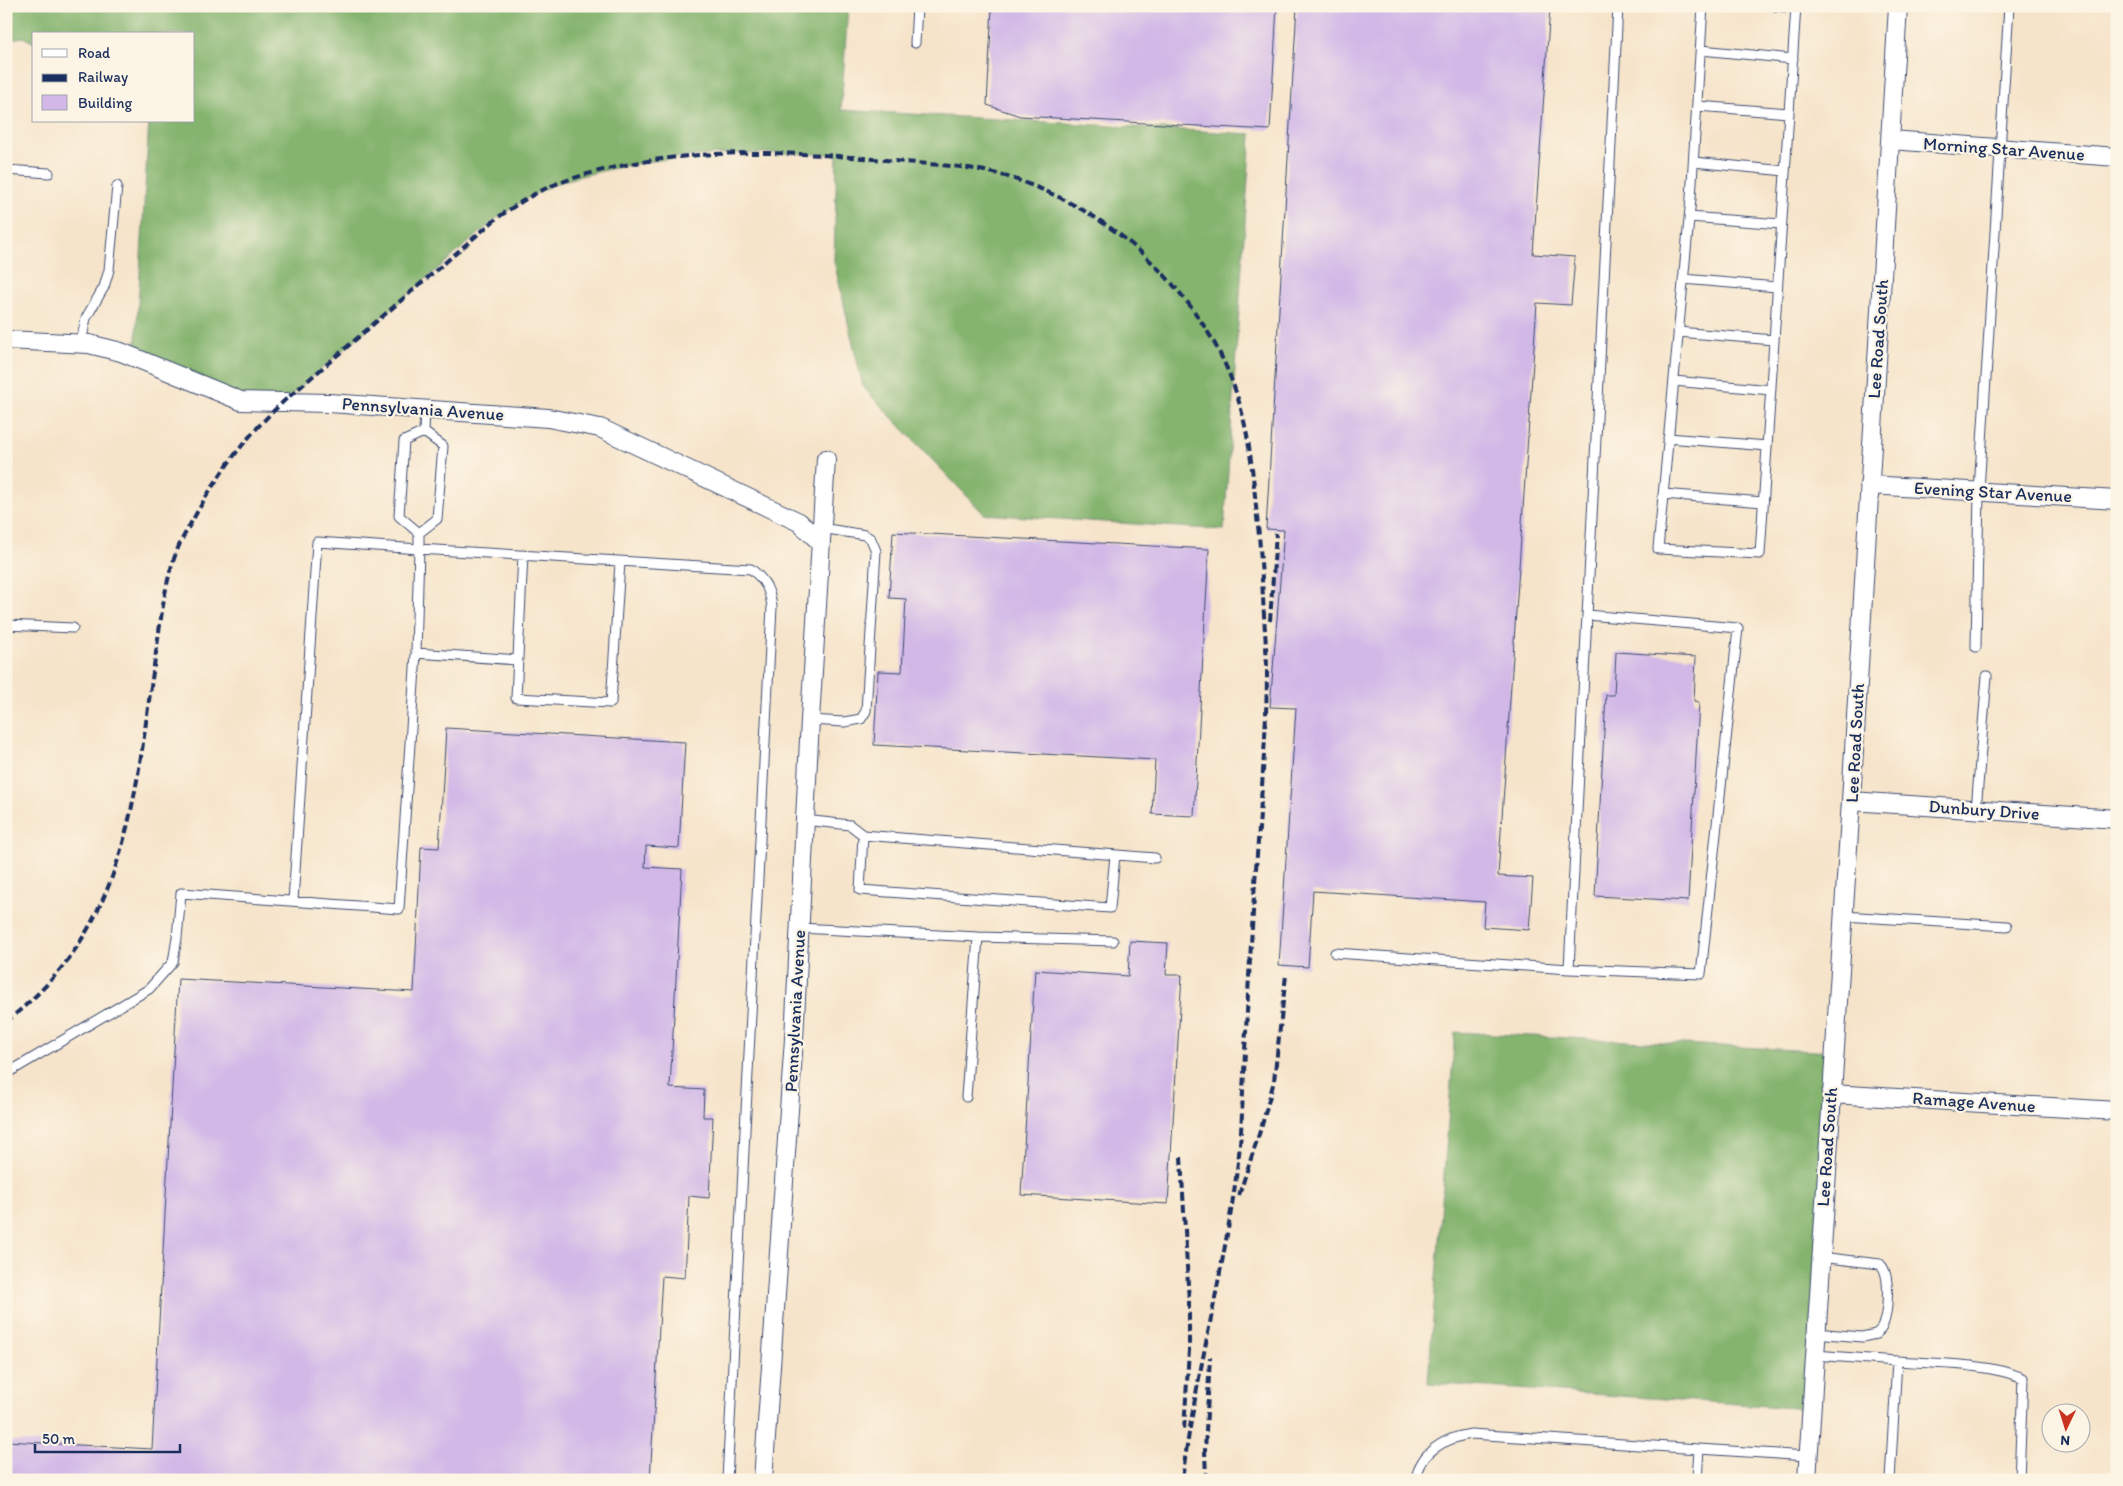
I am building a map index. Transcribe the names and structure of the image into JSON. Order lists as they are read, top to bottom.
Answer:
{
  "streets": {
    "street": [
      "Morning Star Avenue",
      "Lee Road South",
      "Pennsylvania Avenue",
      "Evening Star Avenue",
      "Dunbury Drive",
      "Ramage Avenue"
    ]
  },
  "crossings": [
    ["Morning Star Avenue", "Lee Road South"],
    ["Lee Road South", "Evening Star Avenue"],
    ["Lee Road South", "Dunbury Drive"],
    ["Lee Road South", "Ramage Avenue"]
  ],
  "legend": ["Road", "Railway", "Building"],
  "scale_bar": "50 m",
  "north": "bottom"
}
